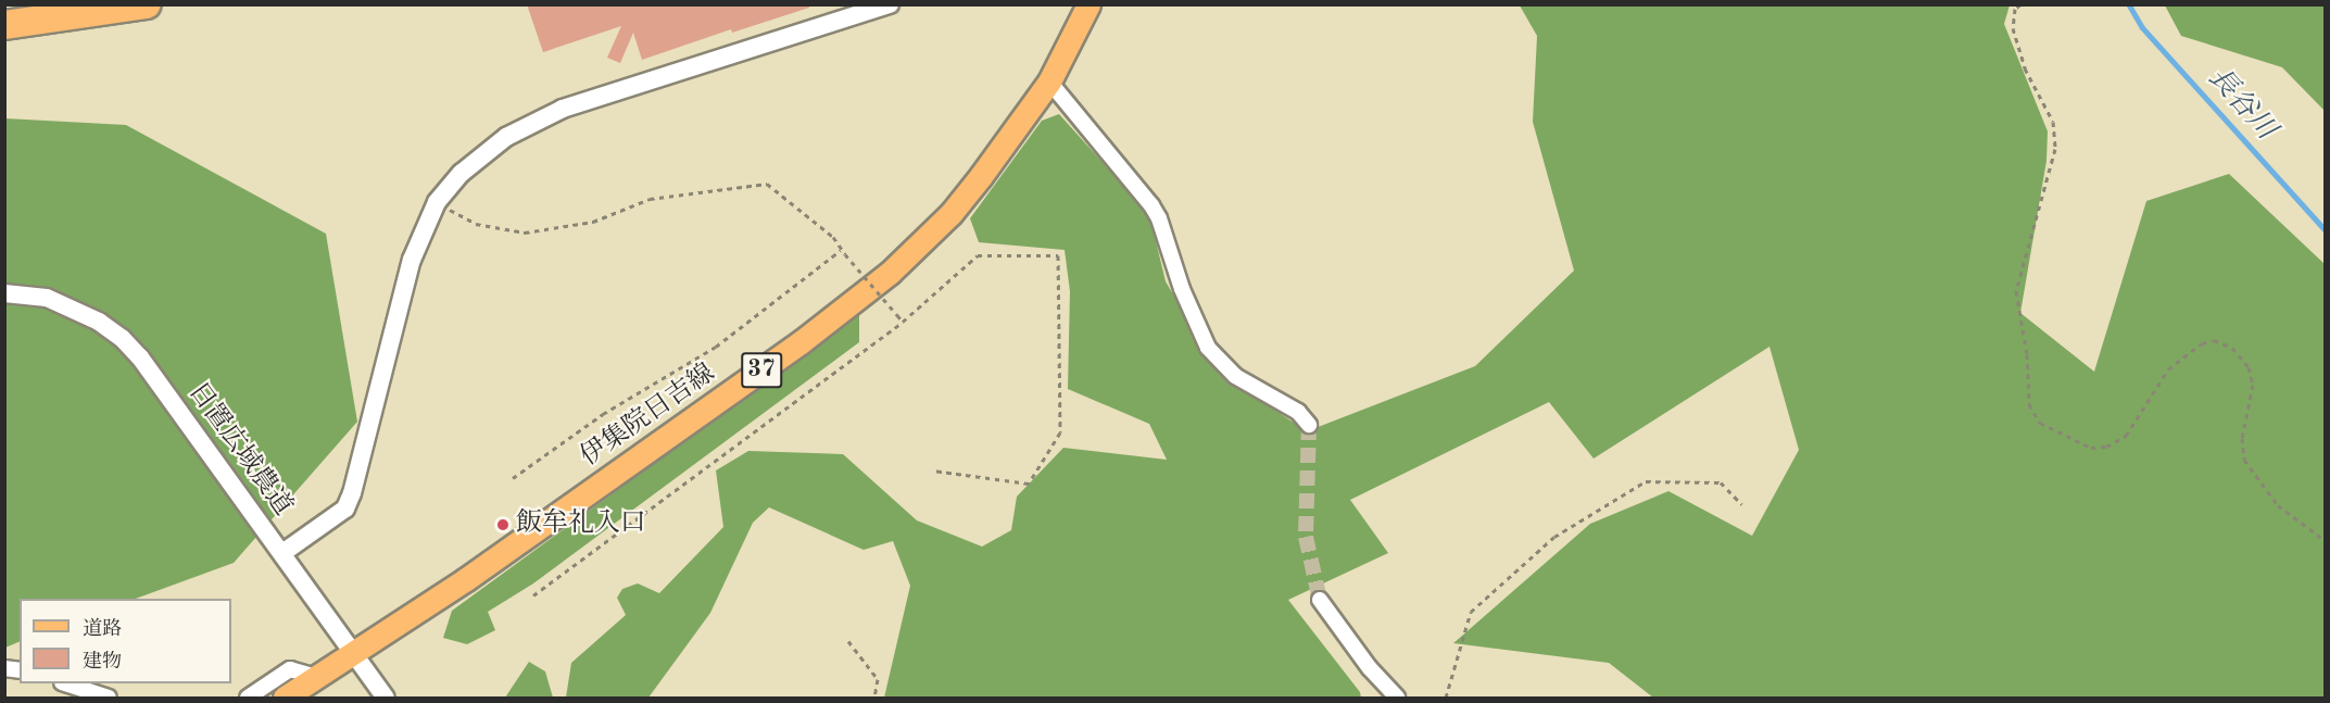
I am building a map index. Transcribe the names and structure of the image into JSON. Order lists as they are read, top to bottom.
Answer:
{
  "streets": {
    "main road": ["37", "伊集院日吉線"],
    "street": ["日置広域農道"]
  },
  "crossings": [
    ["伊集院日吉線", "日置広域農道"]
  ],
  "water": ["長谷川"],
  "places": ["飯牟礼入口"],
  "legend": ["道路", "建物"]
}
